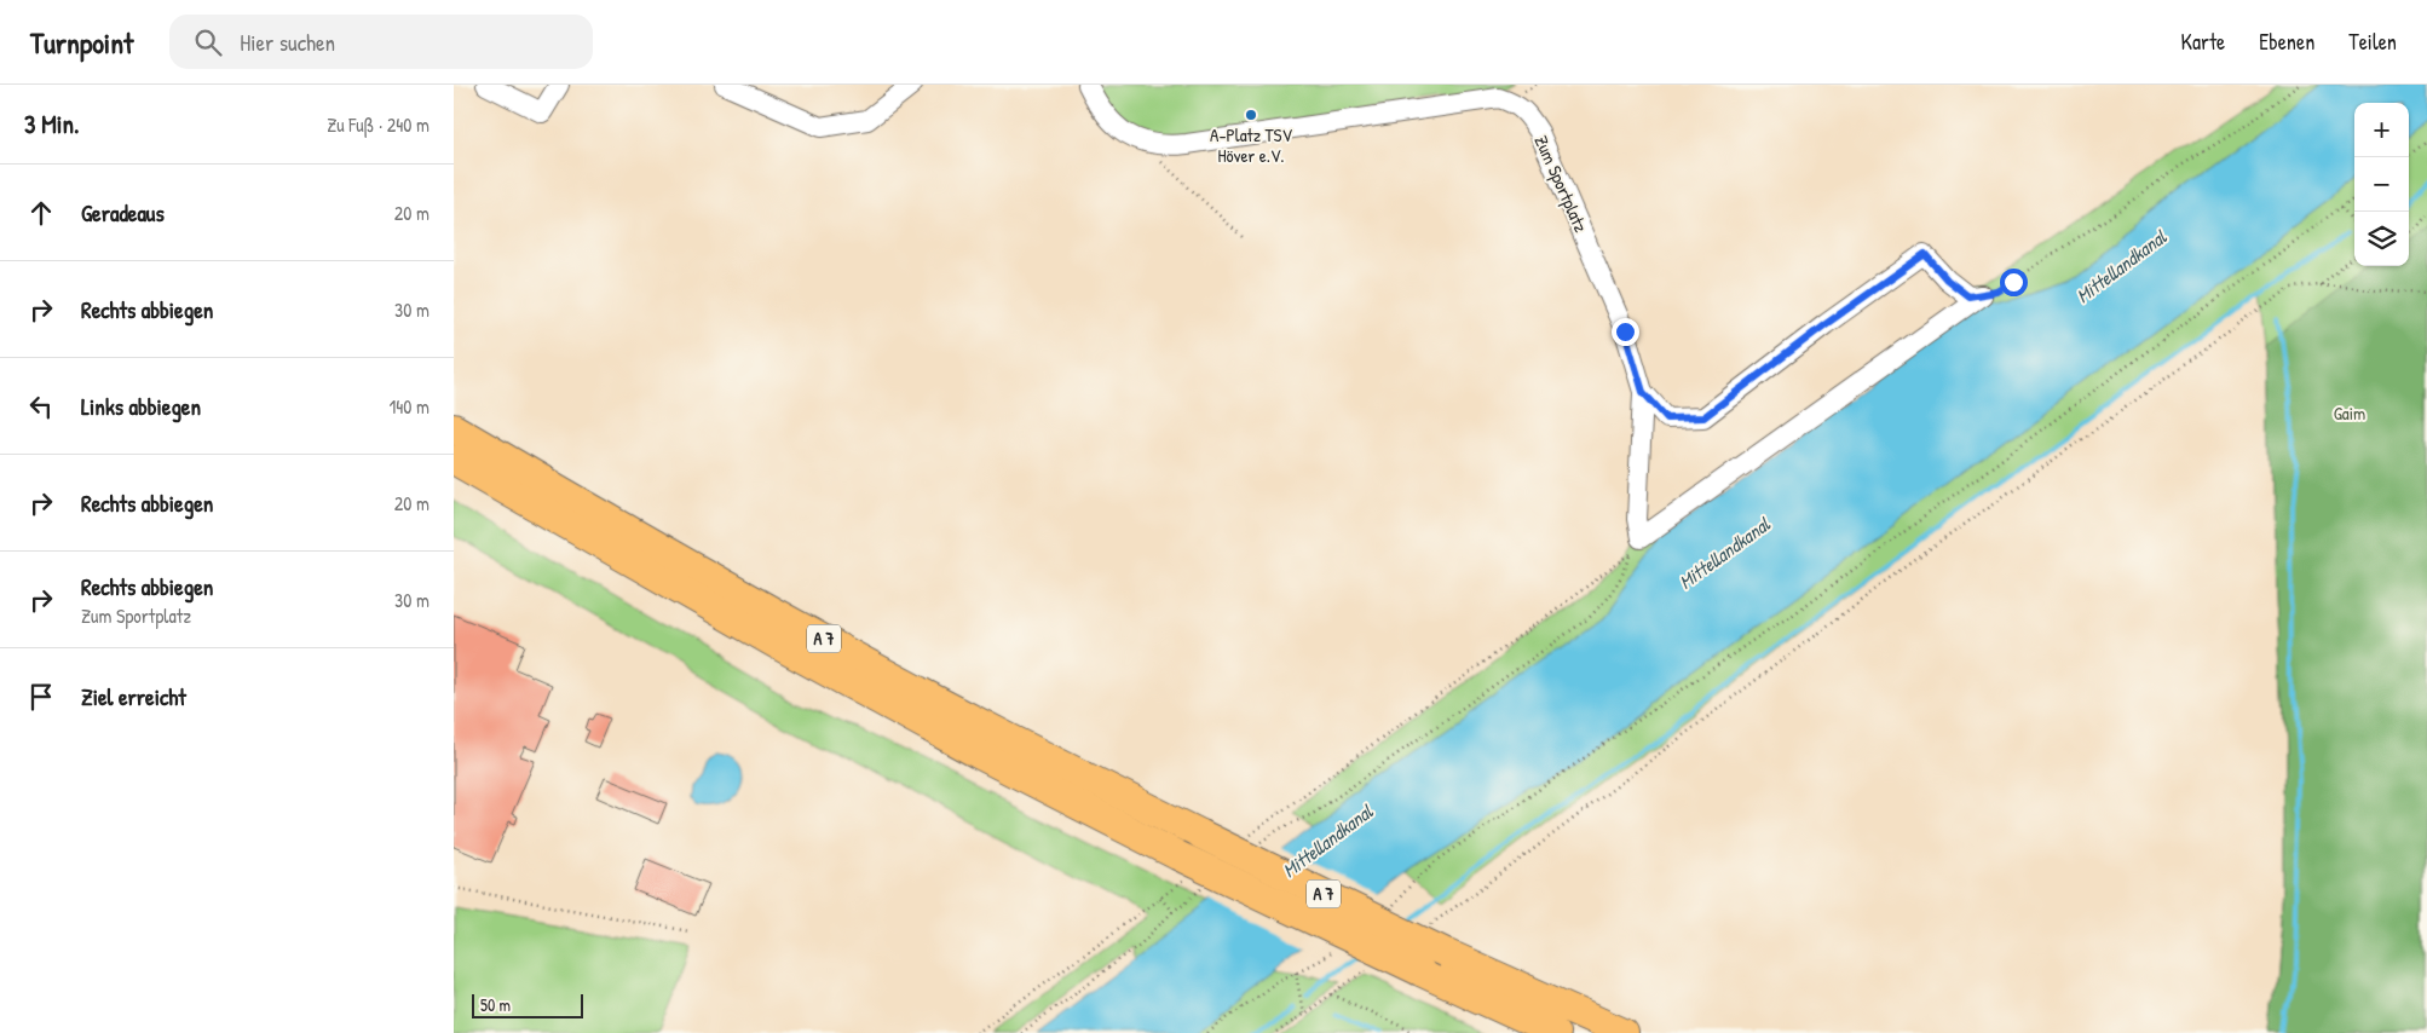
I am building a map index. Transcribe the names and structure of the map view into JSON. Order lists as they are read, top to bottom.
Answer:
{
  "streets": {
    "highway": ["A 7"],
    "street": ["Zum Sportplatz"]
  },
  "water": ["Mittellandkanal"],
  "parks": ["Gaim"],
  "places": ["A-Platz TSV Höver e.V."],
  "scale_bar": "50 m",
  "page": {
    "header": "Turnpoint",
    "search": "Hier suchen",
    "nav": ["Karte", "Ebenen", "Teilen"],
    "heading": ["3 Min.", "Zu Fuß · 240 m"],
    "map_buttons": ["+", "−"],
    "list": [
      ["Geradeaus", "20 m"],
      ["Rechts abbiegen", "30 m"],
      ["Links abbiegen", "140 m"],
      ["Rechts abbiegen", "20 m"],
      ["Rechts abbiegen", "Zum Sportplatz", "30 m"],
      "Ziel erreicht"
    ],
    "scale": "50 m"
  }
}
